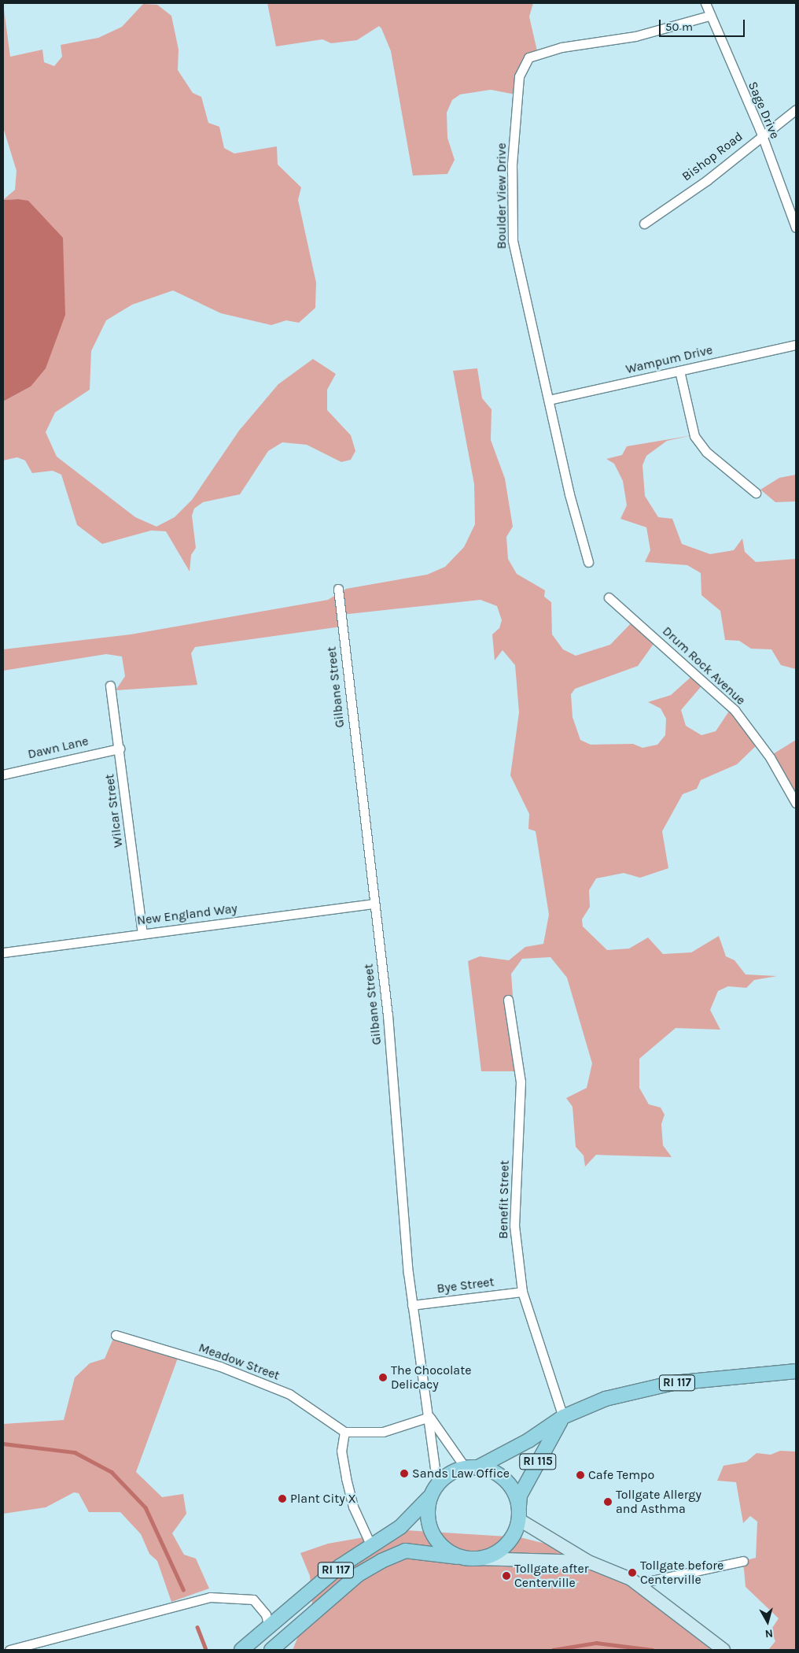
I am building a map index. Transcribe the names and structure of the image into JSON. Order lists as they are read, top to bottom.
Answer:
{
  "streets": {
    "main road": ["RI 117", "RI 115"],
    "street": [
      "Sage Drive",
      "Bishop Road",
      "Boulder View Drive",
      "Wampum Drive",
      "Drum Rock Avenue",
      "Gilbane Street",
      "Dawn Lane",
      "Wilcar Street",
      "New England Way",
      "Benefit Street",
      "Bye Street",
      "Meadow Street"
    ]
  },
  "crossings": [
    ["Sage Drive", "Bishop Road"],
    ["Sage Drive", "Boulder View Drive"],
    ["Boulder View Drive", "Wampum Drive"],
    ["Gilbane Street", "New England Way"],
    ["Gilbane Street", "Bye Street"],
    ["Gilbane Street", "RI 117"],
    ["Gilbane Street", "RI 115"],
    ["Dawn Lane", "Wilcar Street"],
    ["Wilcar Street", "New England Way"],
    ["Benefit Street", "Bye Street"],
    ["Benefit Street", "RI 117"],
    ["Benefit Street", "RI 115"],
    ["RI 117", "RI 115"]
  ],
  "places": [
    "The Chocolate Delicacy",
    "Sands Law Office",
    "Cafe Tempo",
    "Plant City X",
    "Tollgate Allergy and Asthma",
    "Tollgate before Centerville",
    "Tollgate after Centerville"
  ],
  "scale_bar": "50 m",
  "north": "bottom"
}
